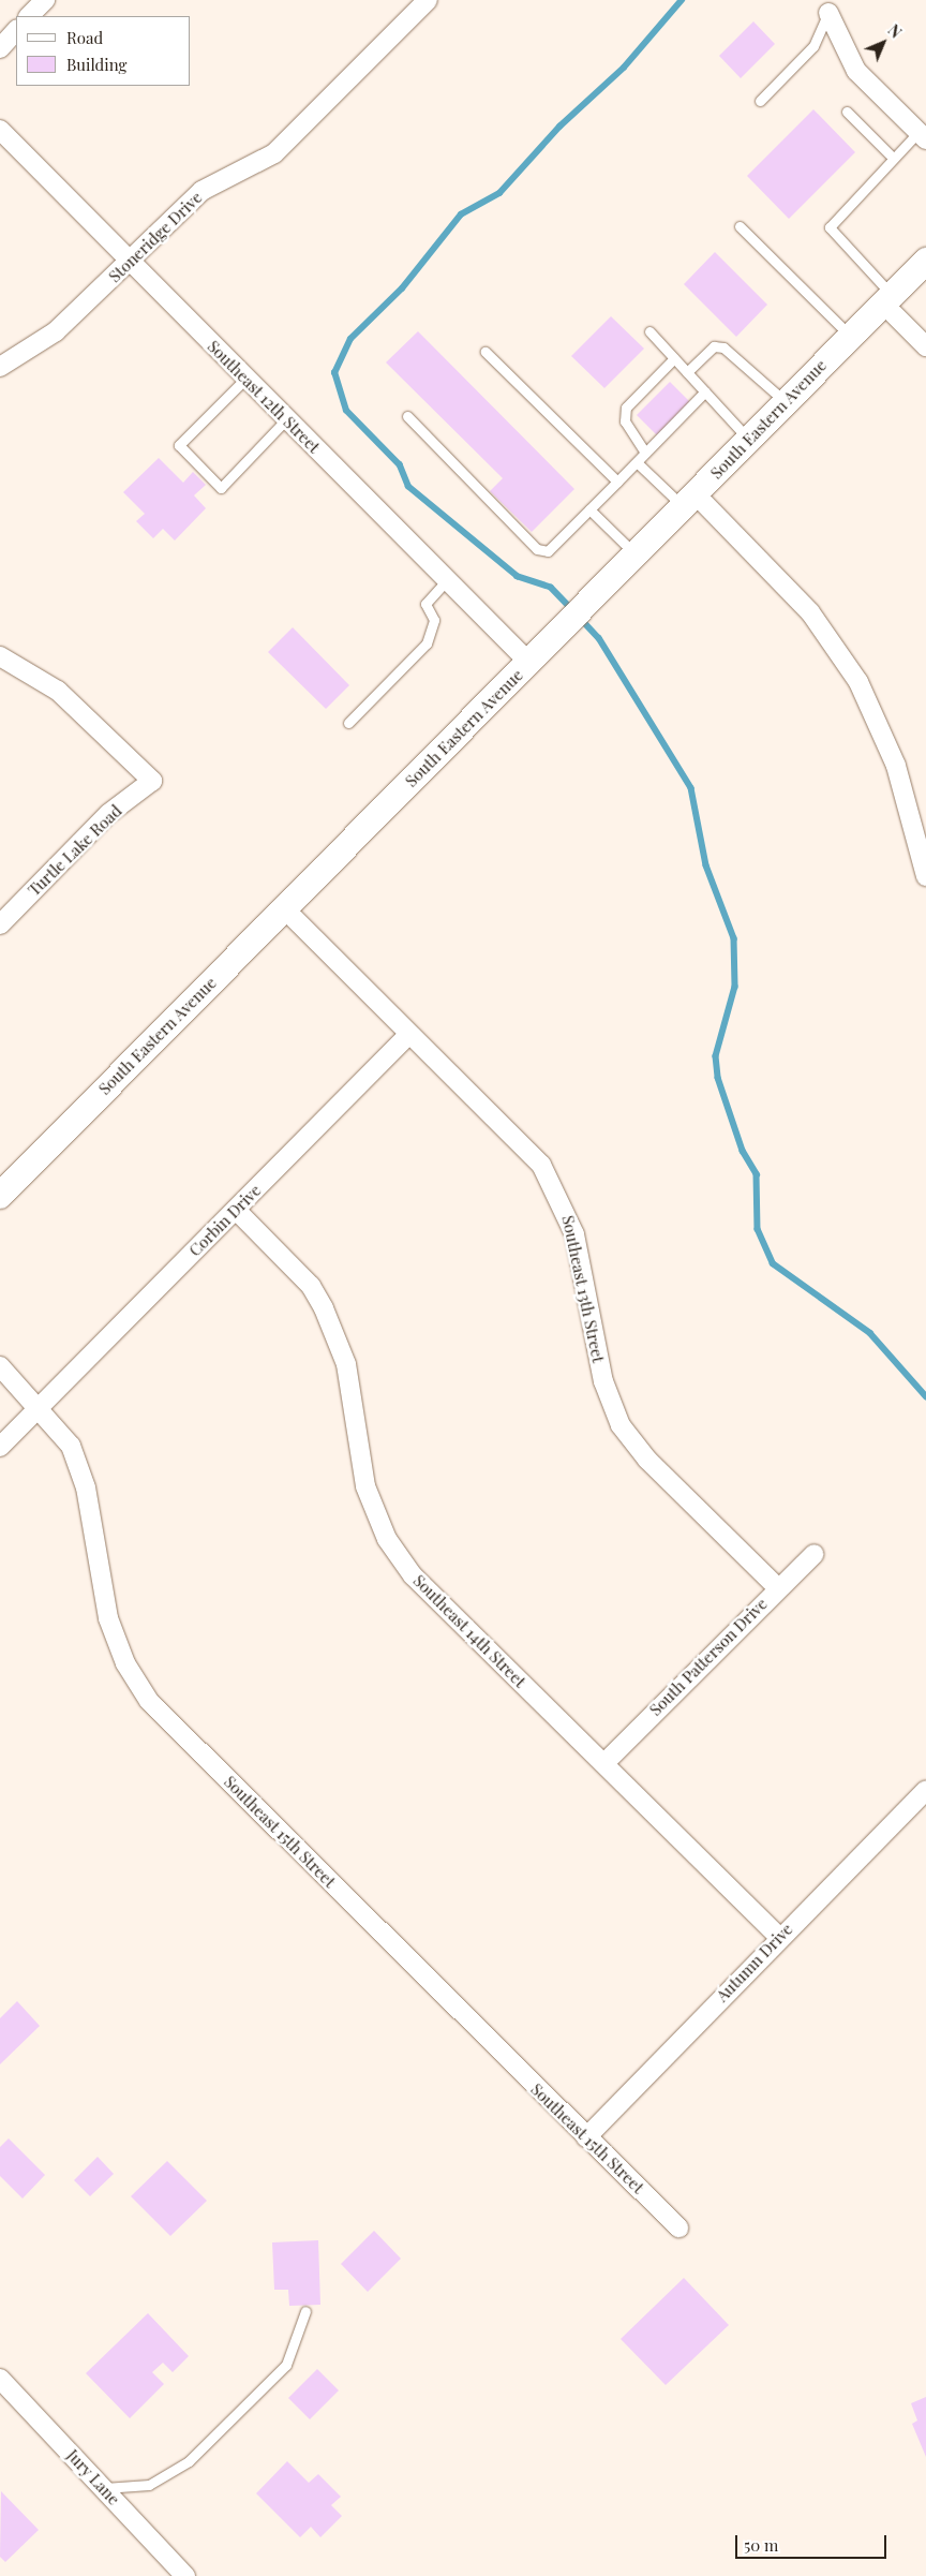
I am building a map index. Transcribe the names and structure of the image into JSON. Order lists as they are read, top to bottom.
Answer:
{
  "streets": {
    "main road": ["South Eastern Avenue"],
    "street": [
      "Stoneridge Drive",
      "Southeast 12th Street",
      "Turtle Lake Road",
      "Corbin Drive",
      "Southeast 13th Street",
      "Southeast 14th Street",
      "South Patterson Drive",
      "Southeast 15th Street",
      "Autumn Drive",
      "Jury Lane"
    ]
  },
  "crossings": [
    ["Stoneridge Drive", "Southeast 12th Street"],
    ["Southeast 12th Street", "South Eastern Avenue"],
    ["South Eastern Avenue", "Southeast 13th Street"],
    ["Corbin Drive", "Southeast 13th Street"],
    ["Corbin Drive", "Southeast 14th Street"],
    ["Corbin Drive", "Southeast 15th Street"],
    ["Southeast 13th Street", "South Patterson Drive"],
    ["Southeast 14th Street", "South Patterson Drive"],
    ["Southeast 14th Street", "Autumn Drive"],
    ["Southeast 15th Street", "Autumn Drive"]
  ],
  "legend": ["Road", "Building"],
  "scale_bar": "50 m",
  "north": "top right"
}
